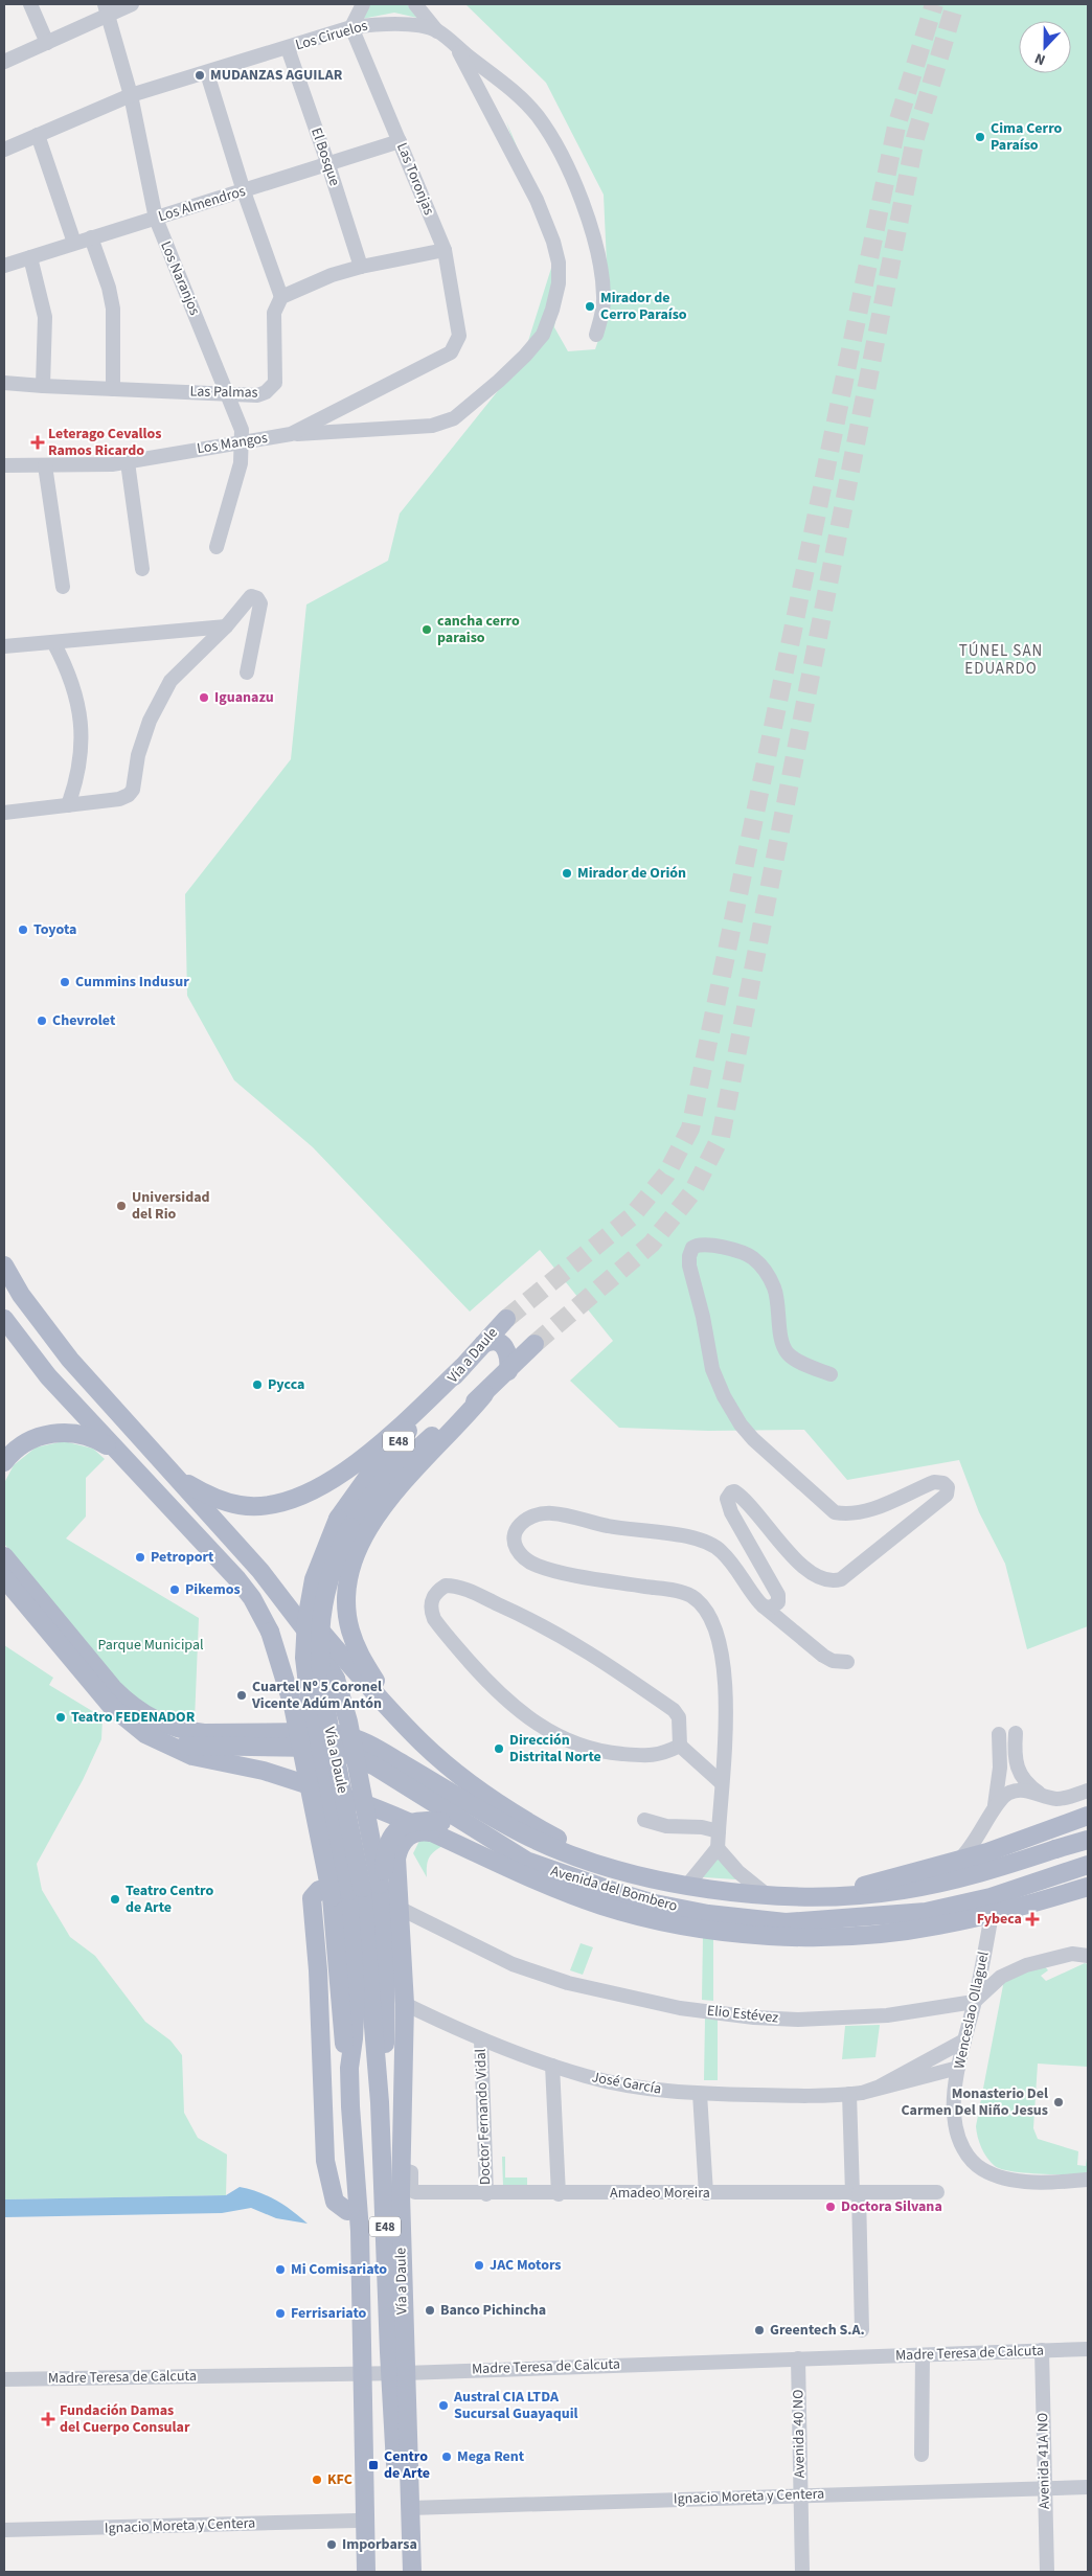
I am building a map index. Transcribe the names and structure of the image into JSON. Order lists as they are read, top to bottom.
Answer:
{
  "streets": {
    "main road": ["Vía a Daule", "E48", "Avenida del Bombero"],
    "street": [
      "Los Ciruelos",
      "El Bosque",
      "Las Toronjas",
      "Los Almendros",
      "Los Naranjos",
      "Las Palmas",
      "Los Mangos",
      "Wenceslao Ollaguel",
      "Elio Estévez",
      "José García",
      "Doctor Fernando Vidal",
      "Amadeo Moreira",
      "Madre Teresa de Calcuta",
      "Avenida 40 NO",
      "Avenida 41A NO",
      "Ignacio Moreta y Centera"
    ]
  },
  "crossings": [
    ["Los Ciruelos", "El Bosque"],
    ["Los Ciruelos", "Las Toronjas"],
    ["Los Ciruelos", "Los Naranjos"],
    ["El Bosque", "Los Almendros"],
    ["Las Toronjas", "Los Almendros"],
    ["Las Toronjas", "Los Mangos"],
    ["Los Almendros", "Los Naranjos"],
    ["Los Naranjos", "Las Palmas"],
    ["Los Naranjos", "Los Mangos"],
    ["Vía a Daule", "Avenida del Bombero"],
    ["Vía a Daule", "Elio Estévez"],
    ["Vía a Daule", "José García"],
    ["Vía a Daule", "Amadeo Moreira"],
    ["Vía a Daule", "Madre Teresa de Calcuta"],
    ["Vía a Daule", "Ignacio Moreta y Centera"],
    ["Avenida del Bombero", "Wenceslao Ollaguel"],
    ["Wenceslao Ollaguel", "Elio Estévez"],
    ["Wenceslao Ollaguel", "José García"],
    ["José García", "Doctor Fernando Vidal"],
    ["Doctor Fernando Vidal", "Amadeo Moreira"],
    ["Madre Teresa de Calcuta", "Avenida 40 NO"],
    ["Madre Teresa de Calcuta", "Avenida 41A NO"],
    ["Avenida 40 NO", "Ignacio Moreta y Centera"],
    ["Avenida 41A NO", "Ignacio Moreta y Centera"]
  ],
  "districts": ["TÚNEL SAN EDUARDO"],
  "parks": ["Parque Municipal"],
  "places": {
    "other": [
      "MUDANZAS AGUILAR",
      "Cima Cerro Paraíso",
      "Mirador de Cerro Paraíso",
      "cancha cerro paraiso",
      "Iguanazu",
      "Mirador de Orión",
      "Toyota",
      "Cummins Indusur",
      "Chevrolet",
      "Universidad del Rio",
      "Pycca",
      "Petroport",
      "Pikemos",
      "Cuartel Nº 5 Coronel Vicente Adúm Antón",
      "Teatro FEDENADOR",
      "Dirección Distrital Norte",
      "Teatro Centro de Arte",
      "Monasterio Del Carmen Del Niño Jesus",
      "Doctora Silvana",
      "JAC Motors",
      "Mi Comisariato",
      "Banco Pichincha",
      "Ferrisariato",
      "Greentech S.A.",
      "Austral CIA LTDA Sucursal Guayaquil",
      "Mega Rent",
      "KFC",
      "Imporbarsa"
    ],
    "health": ["Leterago Cevallos Ramos Ricardo", "Fybeca", "Fundación Damas del Cuerpo Consular"],
    "transit": ["Centro de Arte"]
  },
  "north": "bottom"
}
